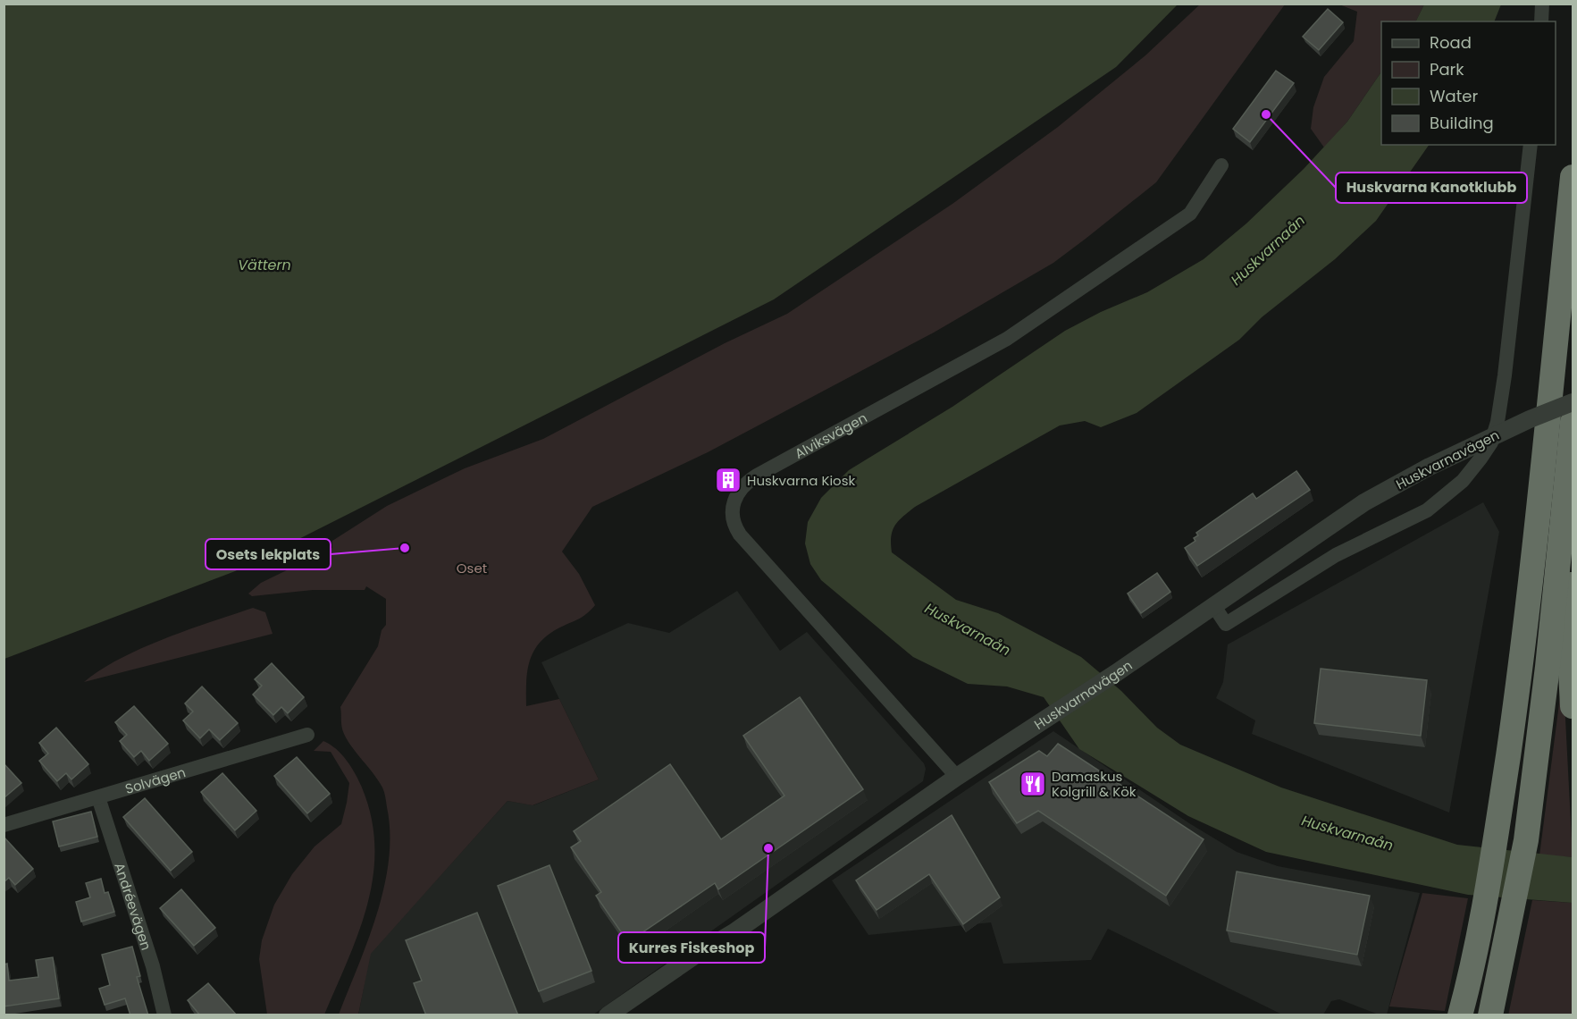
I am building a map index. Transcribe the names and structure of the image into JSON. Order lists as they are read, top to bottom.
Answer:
{
  "streets": {
    "street": [
      "Alviksvägen",
      "Huskvarnavägen",
      "Solvägen",
      "Andréevägen"
    ]
  },
  "crossings": [
    ["Alviksvägen", "Huskvarnavägen"],
    ["Solvägen", "Andréevägen"]
  ],
  "water": ["Huskvarnaån", "Vättern"],
  "parks": ["Oset"],
  "places": {
    "other": ["Huskvarna Kanotklubb", "Osets lekplats", "Kurres Fiskeshop"],
    "building": ["Huskvarna Kiosk"],
    "restaurant": ["Damaskus Kolgrill & Kök"]
  },
  "legend": [
    "Road",
    "Park",
    "Water",
    "Building"
  ]
}
